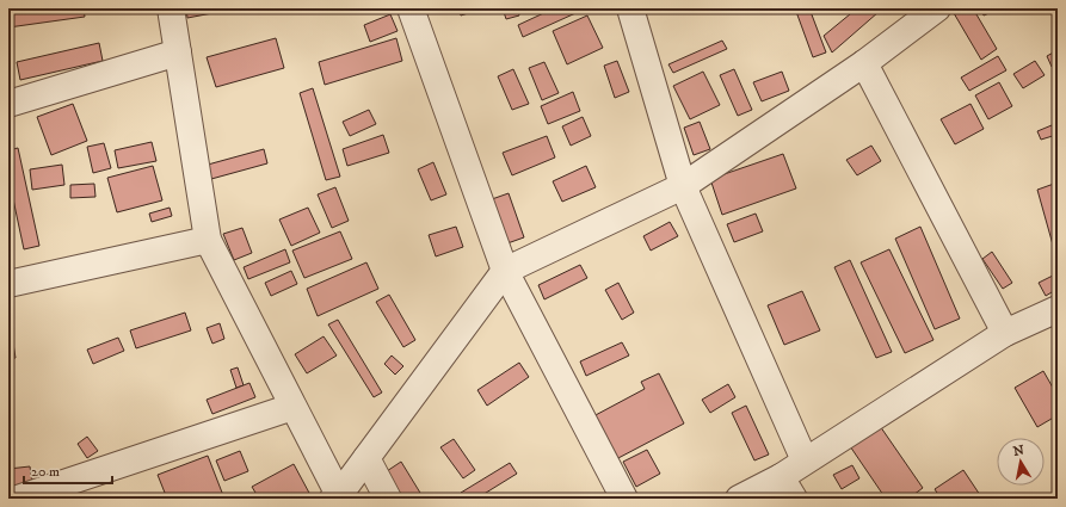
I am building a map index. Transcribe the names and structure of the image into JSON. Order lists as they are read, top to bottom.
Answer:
{
  "scale_bar": "20 m",
  "north": "top"
}
